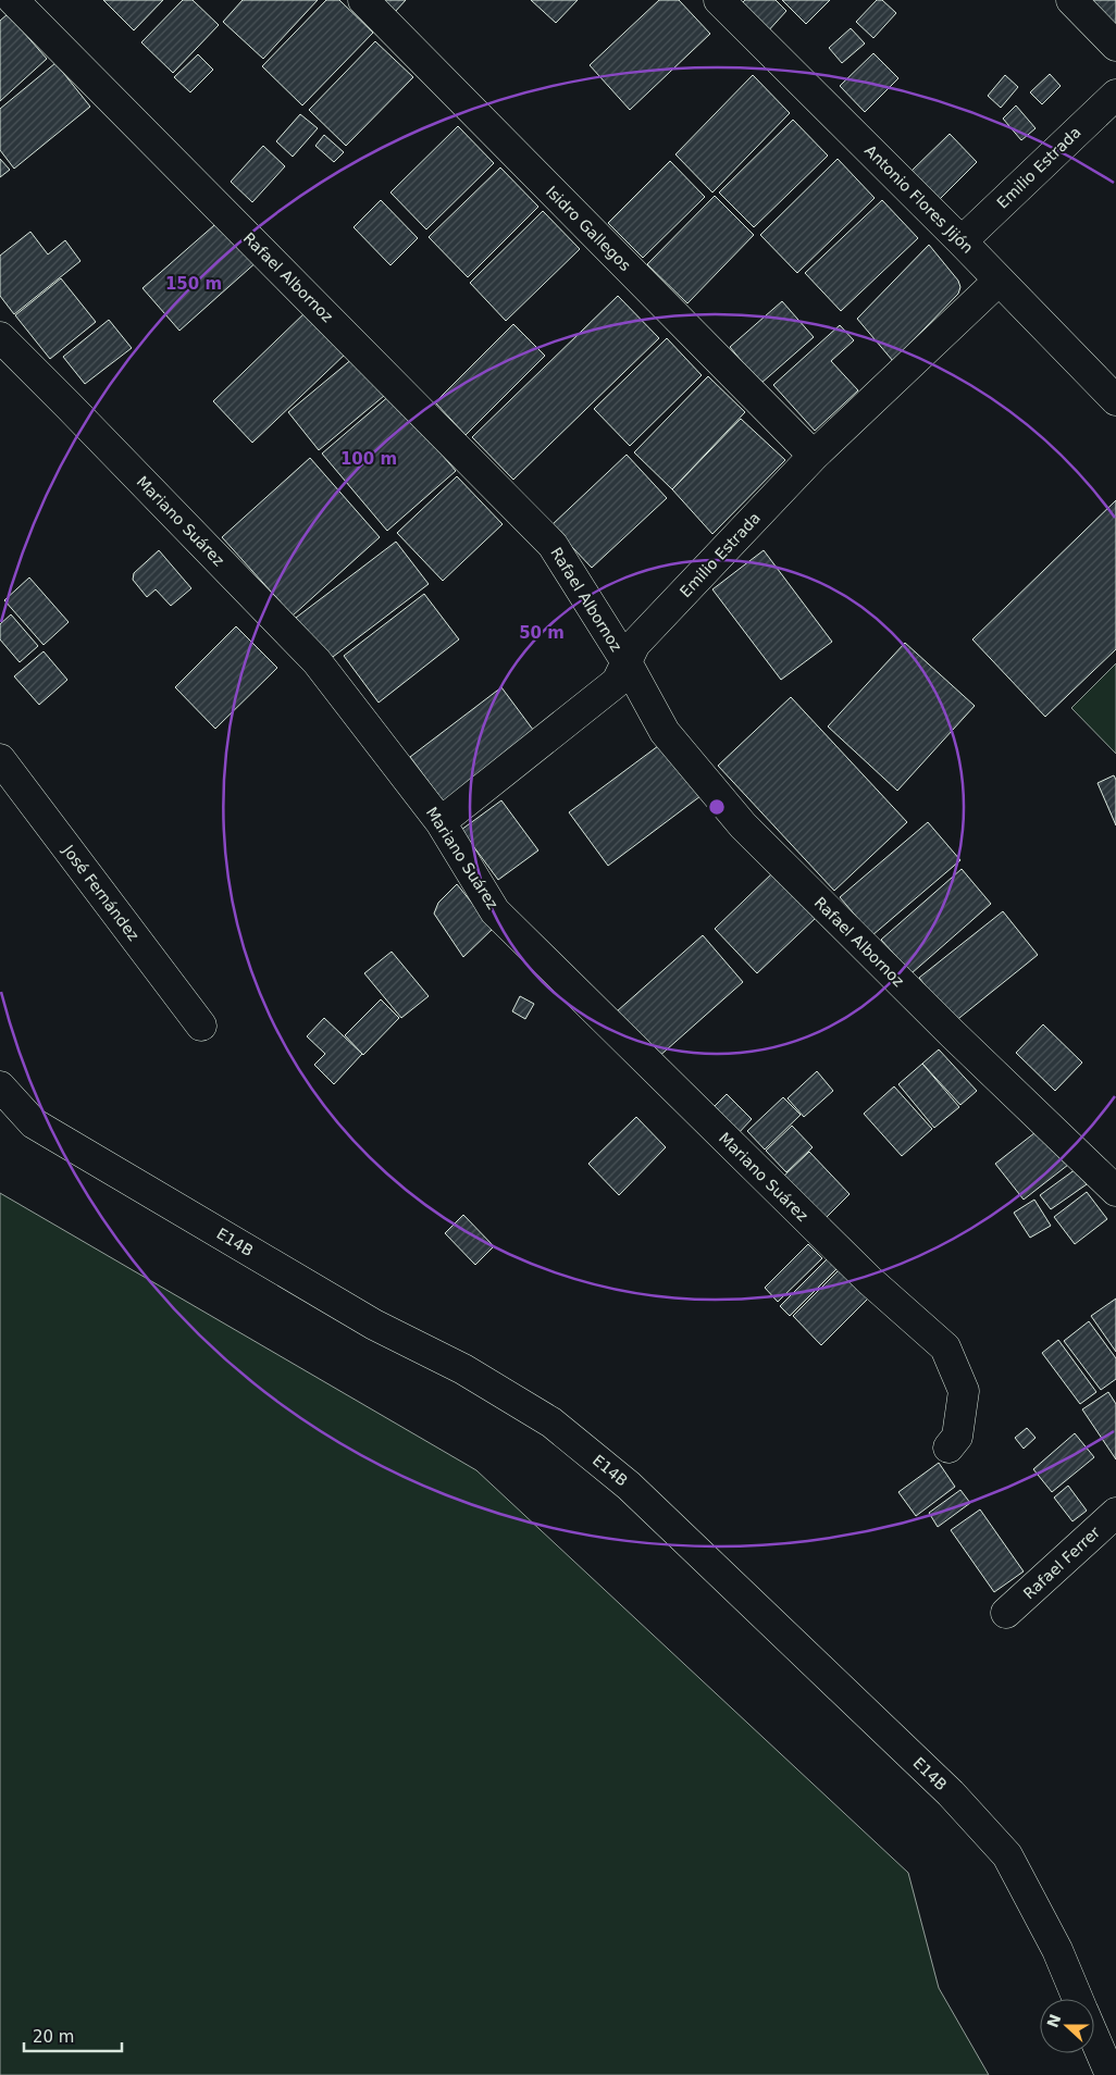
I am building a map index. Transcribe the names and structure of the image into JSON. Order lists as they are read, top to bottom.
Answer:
{
  "streets": {
    "street": [
      "Emilio Estrada",
      "Antonio Flores Jijón",
      "Isidro Gallegos",
      "Rafael Albornoz",
      "Mariano Suárez",
      "José Fernández",
      "E14B",
      "Rafael Ferrer"
    ]
  },
  "crossings": [
    ["Emilio Estrada", "Antonio Flores Jijón"],
    ["Emilio Estrada", "Isidro Gallegos"],
    ["Emilio Estrada", "Rafael Albornoz"],
    ["Emilio Estrada", "Mariano Suárez"]
  ],
  "scale_bar": "20 m",
  "north": "left",
  "rings": ["150 m", "100 m", "50 m"]
}
